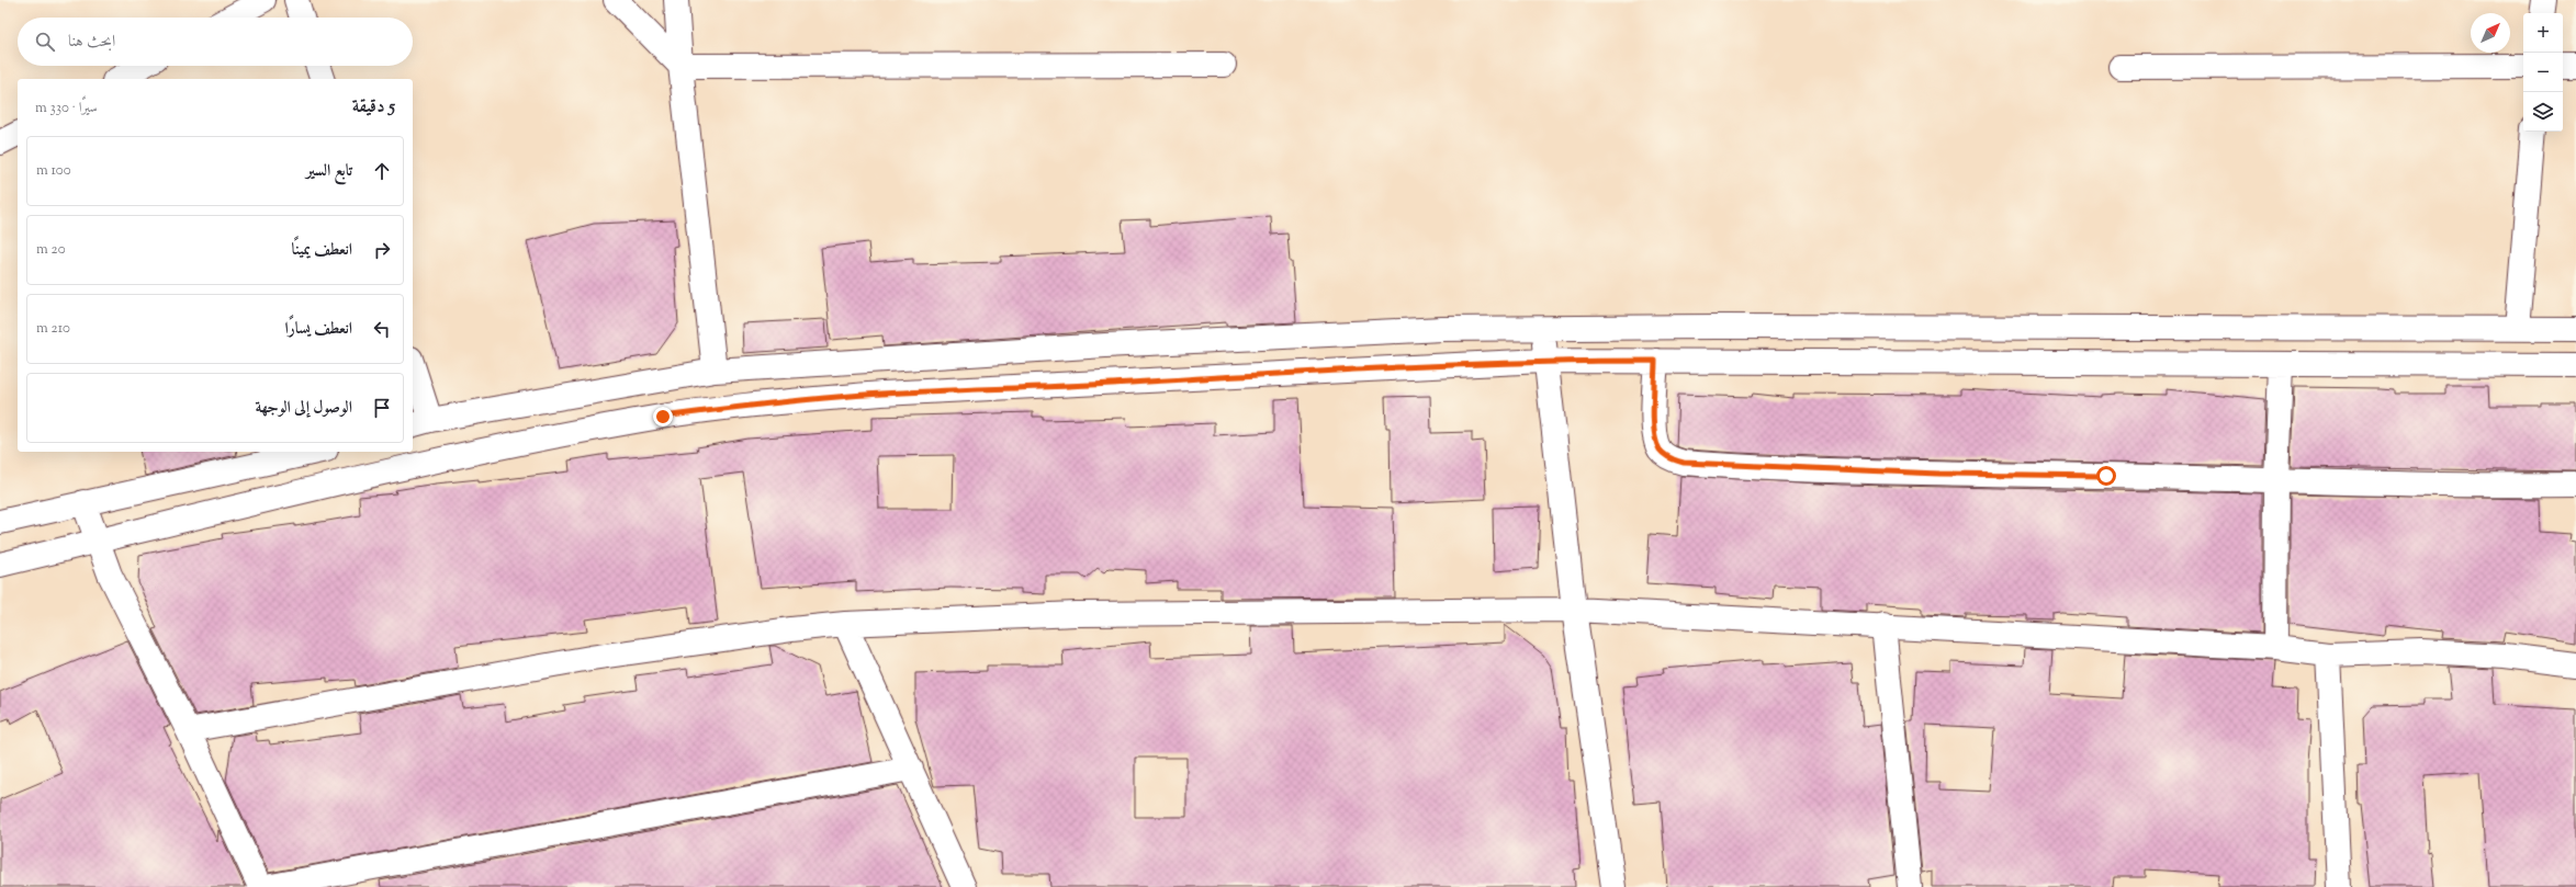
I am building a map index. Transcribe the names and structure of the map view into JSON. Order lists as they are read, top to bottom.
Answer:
{
  "north": "top right",
  "page": {
    "map_buttons": ["+", "−"],
    "search": "ابحث هنا",
    "heading": ["5 دقيقة", "سيرًا · 330 m"],
    "list": [
      ["تابع السير", "100 m"],
      ["انعطف يمينًا", "20 m"],
      ["انعطف يسارًا", "210 m"],
      "الوصول إلى الوجهة"
    ]
  }
}
